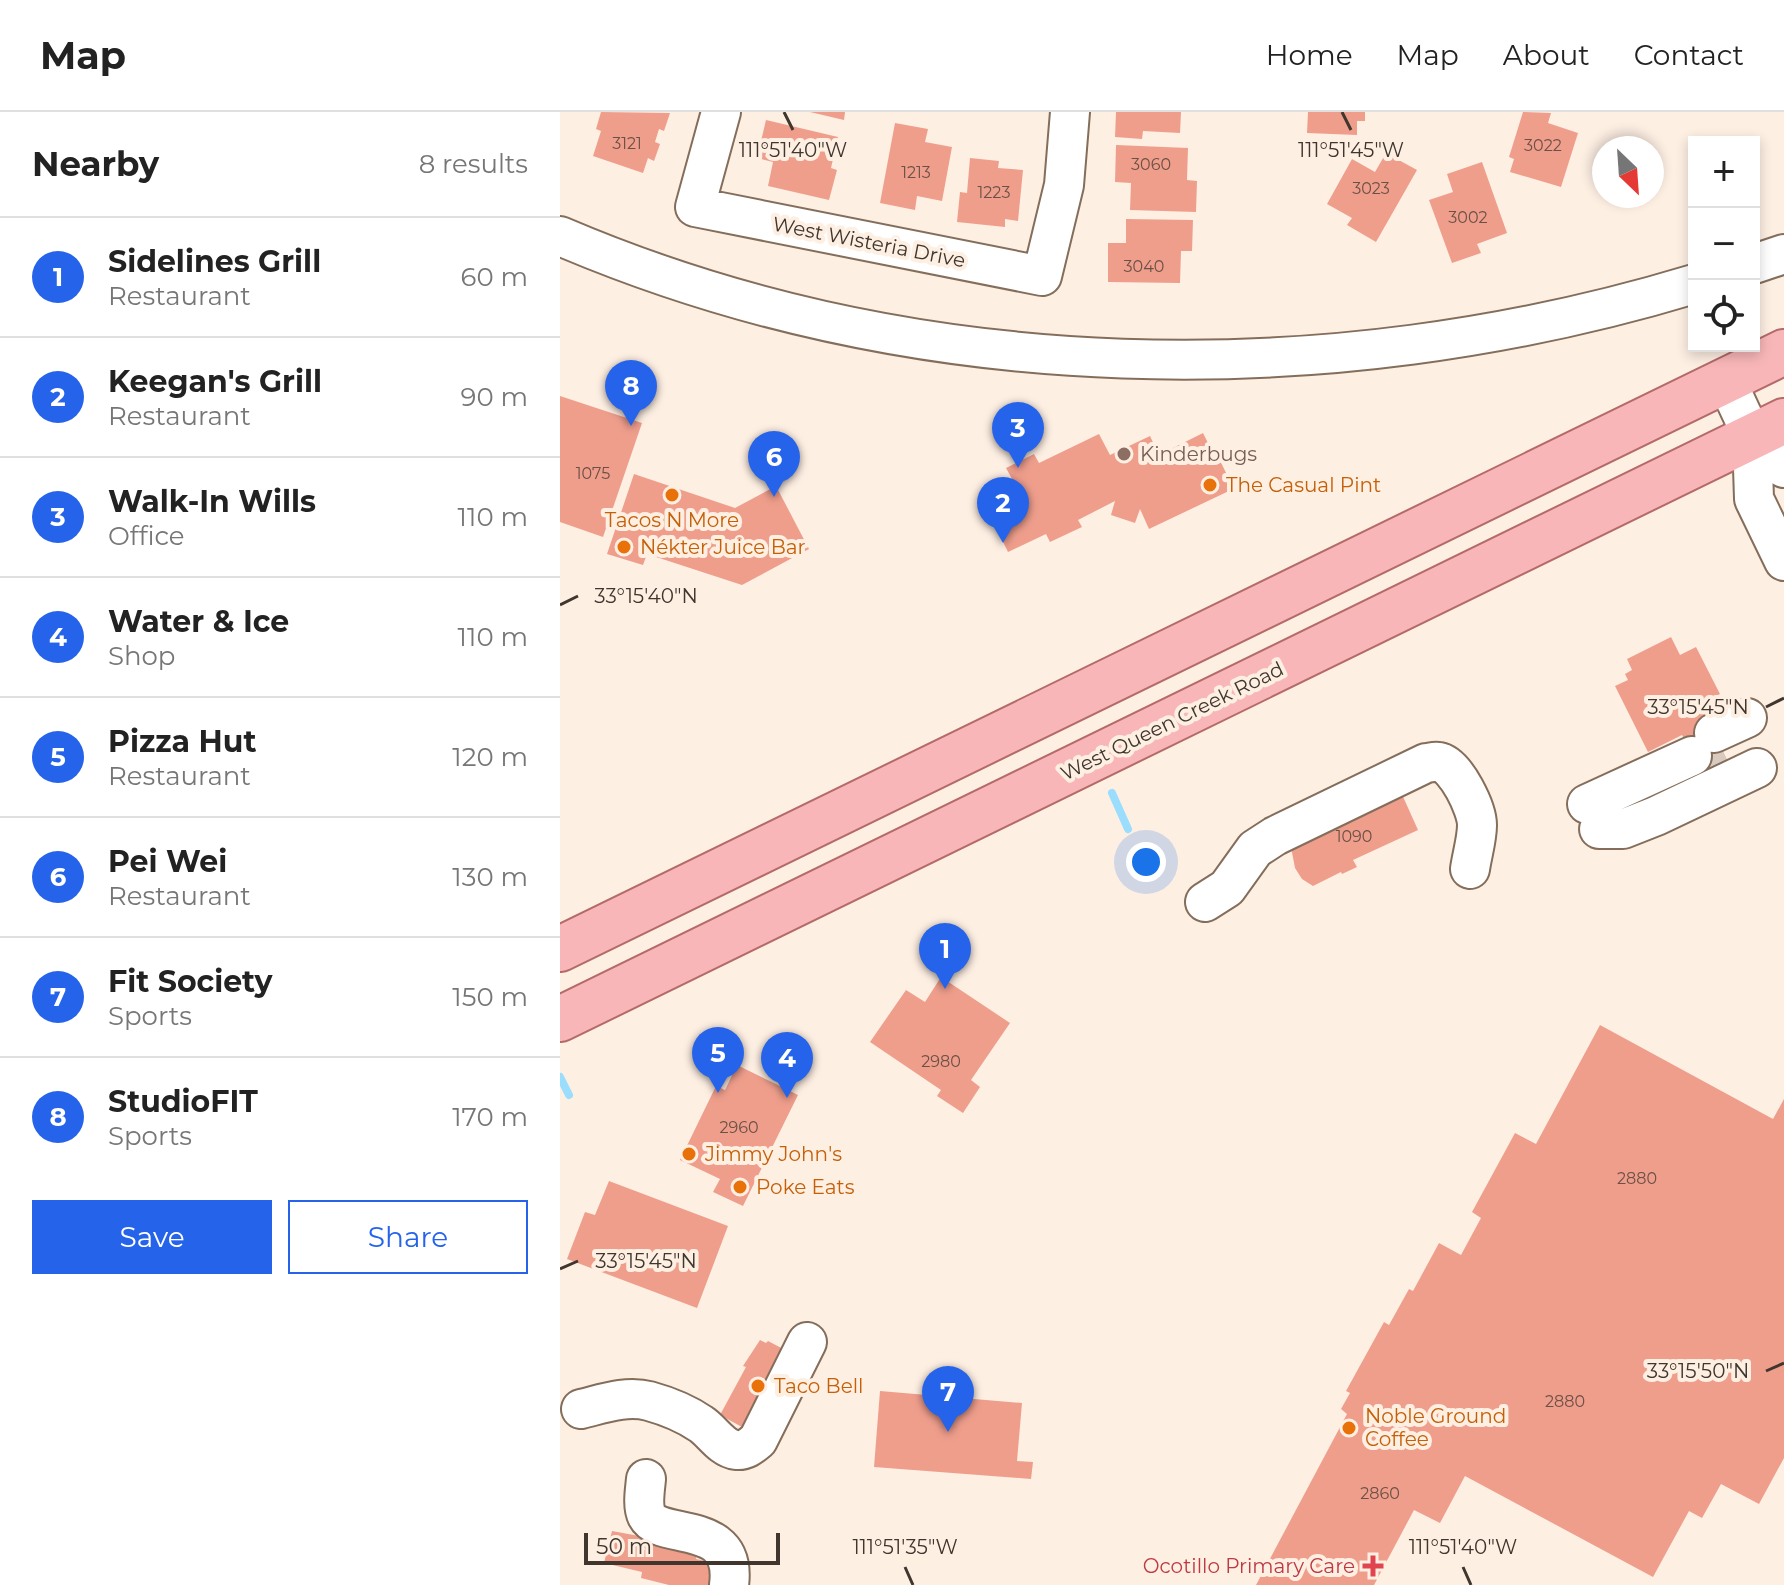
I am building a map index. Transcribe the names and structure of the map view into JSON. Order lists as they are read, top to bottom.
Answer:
{
  "streets": {
    "main road": ["West Queen Creek Road"],
    "street": ["West Wisteria Drive"]
  },
  "places": {
    "other": [
      "Kinderbugs",
      "The Casual Pint",
      "Tacos N More",
      "Nékter Juice Bar",
      "Jimmy John's",
      "Poke Eats",
      "Taco Bell",
      "Noble Ground Coffee"
    ],
    "health": ["Ocotillo Primary Care"]
  },
  "house_numbers": [
    "3121",
    "3022",
    "3060",
    "1213",
    "3023",
    "1223",
    "3002",
    "3040",
    "1075",
    "1090",
    "2980",
    "2960",
    "2880",
    "2880",
    "2860"
  ],
  "scale_bar": "50 m",
  "north": "bottom right",
  "page": {
    "header": "Map",
    "nav": [
      "Home",
      "Map",
      "About",
      "Contact"
    ],
    "heading": ["Nearby", "8 results"],
    "map_buttons": ["+", "−"],
    "list": [
      {
        "mark": "1",
        "name": "Sidelines Grill",
        "note": "Restaurant",
        "value": "60 m"
      },
      {
        "mark": "2",
        "name": "Keegan's Grill",
        "note": "Restaurant",
        "value": "90 m"
      },
      {
        "mark": "3",
        "name": "Walk-In Wills",
        "note": "Office",
        "value": "110 m"
      },
      {
        "mark": "4",
        "name": "Water & Ice",
        "note": "Shop",
        "value": "110 m"
      },
      {
        "mark": "5",
        "name": "Pizza Hut",
        "note": "Restaurant",
        "value": "120 m"
      },
      {
        "mark": "6",
        "name": "Pei Wei",
        "note": "Restaurant",
        "value": "130 m"
      },
      {
        "mark": "7",
        "name": "Fit Society",
        "note": "Sports",
        "value": "150 m"
      },
      {
        "mark": "8",
        "name": "StudioFIT",
        "note": "Sports",
        "value": "170 m"
      }
    ],
    "pins": [
      "8",
      "3",
      "6",
      "2",
      "1",
      "5",
      "4",
      "7"
    ],
    "buttons": ["Save", "Share"],
    "scale": "50 m"
  },
  "coordinates": [
    "111°51'40\"W",
    "111°51'45\"W",
    "33°15'40\"N",
    "33°15'45\"N",
    "33°15'50\"N",
    "111°51'35\"W"
  ]
}
